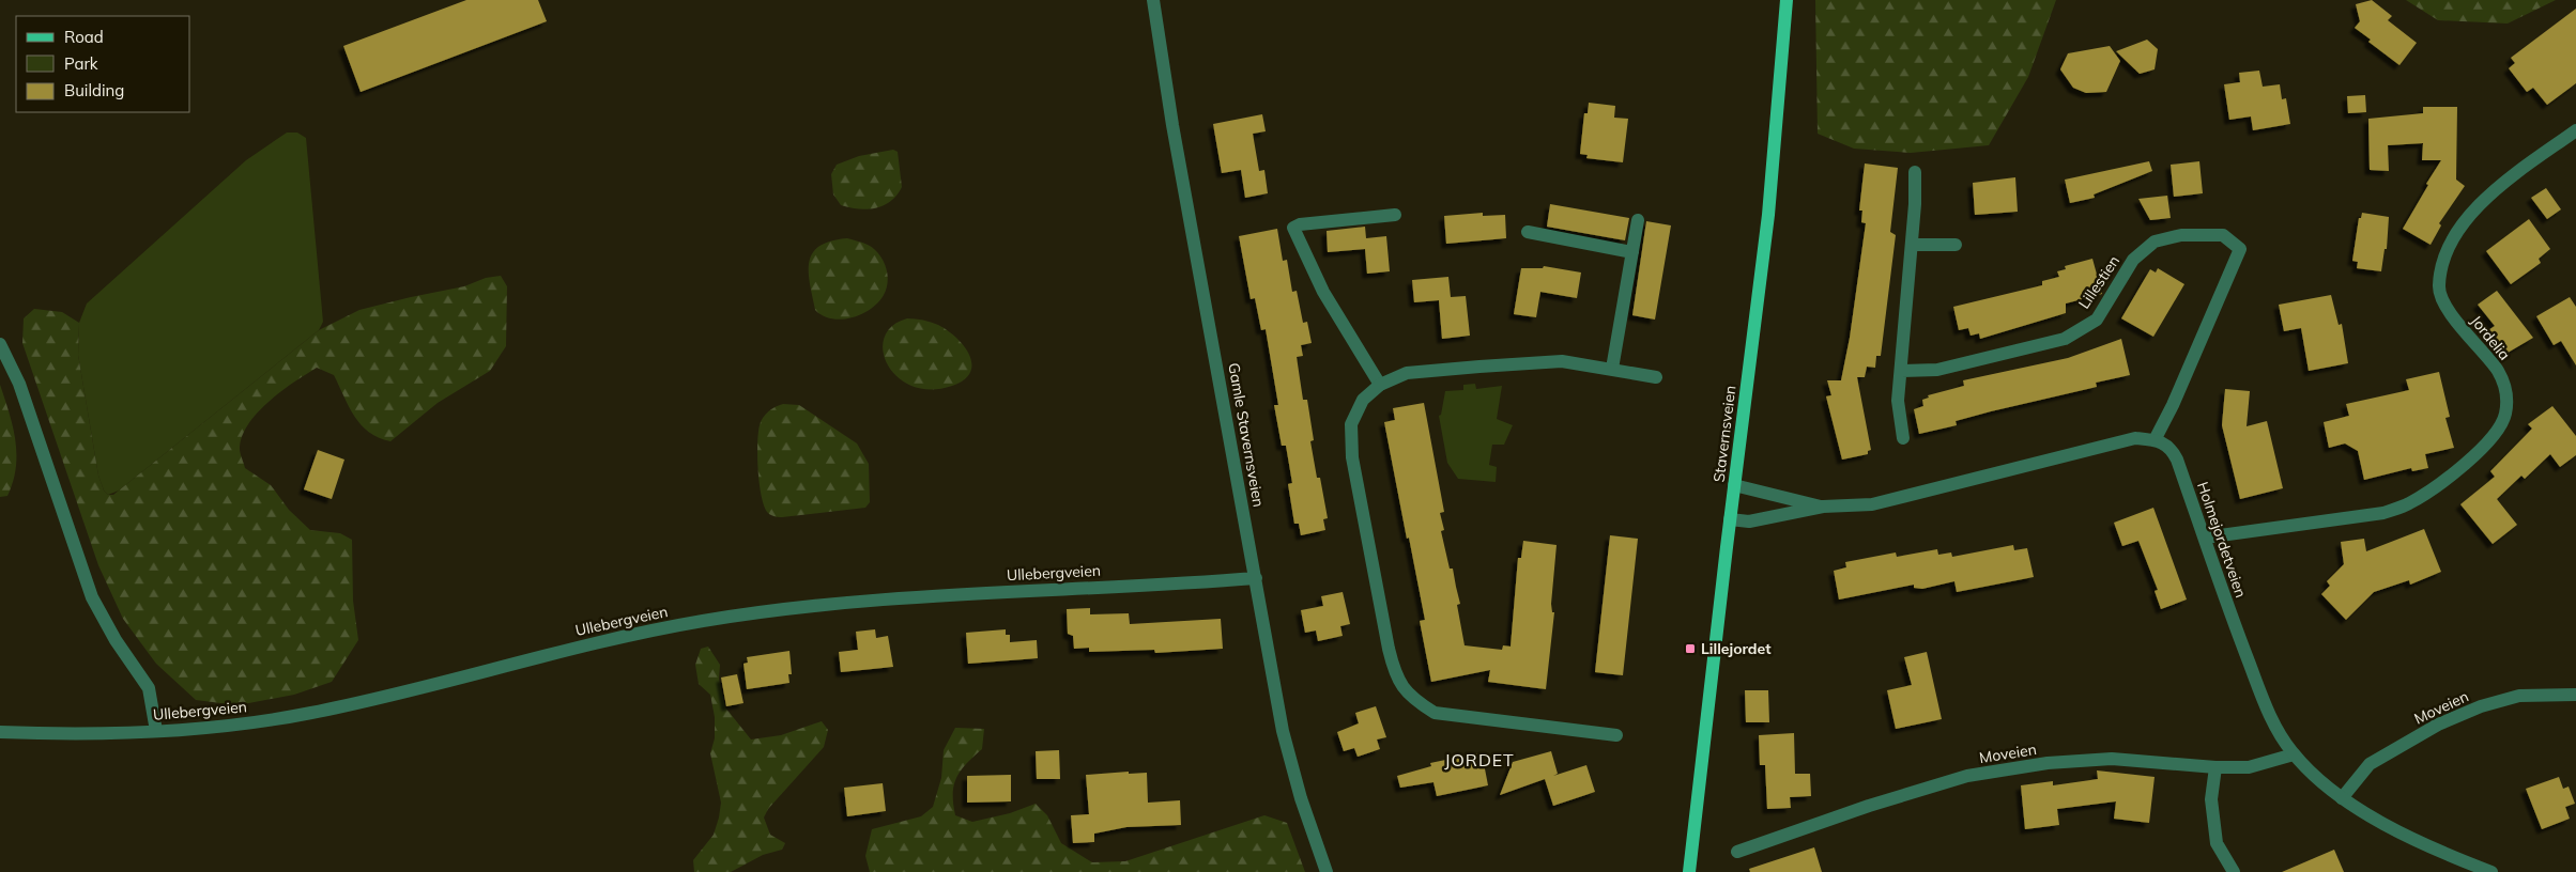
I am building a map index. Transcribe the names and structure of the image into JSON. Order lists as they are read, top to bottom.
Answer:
{
  "streets": {
    "main road": ["Stavernsveien"],
    "street": [
      "Lillestien",
      "Jordelia",
      "Gamle Stavernsveien",
      "Holmejordetveien",
      "Ullebergveien",
      "Moveien"
    ]
  },
  "crossings": [
    ["Lillestien", "Holmejordetveien"],
    ["Jordelia", "Holmejordetveien"],
    ["Gamle Stavernsveien", "Ullebergveien"],
    ["Holmejordetveien", "Moveien"]
  ],
  "districts": ["JORDET"],
  "places": {
    "transit": ["Lillejordet"]
  },
  "legend": ["Road", "Park", "Building"]
}
